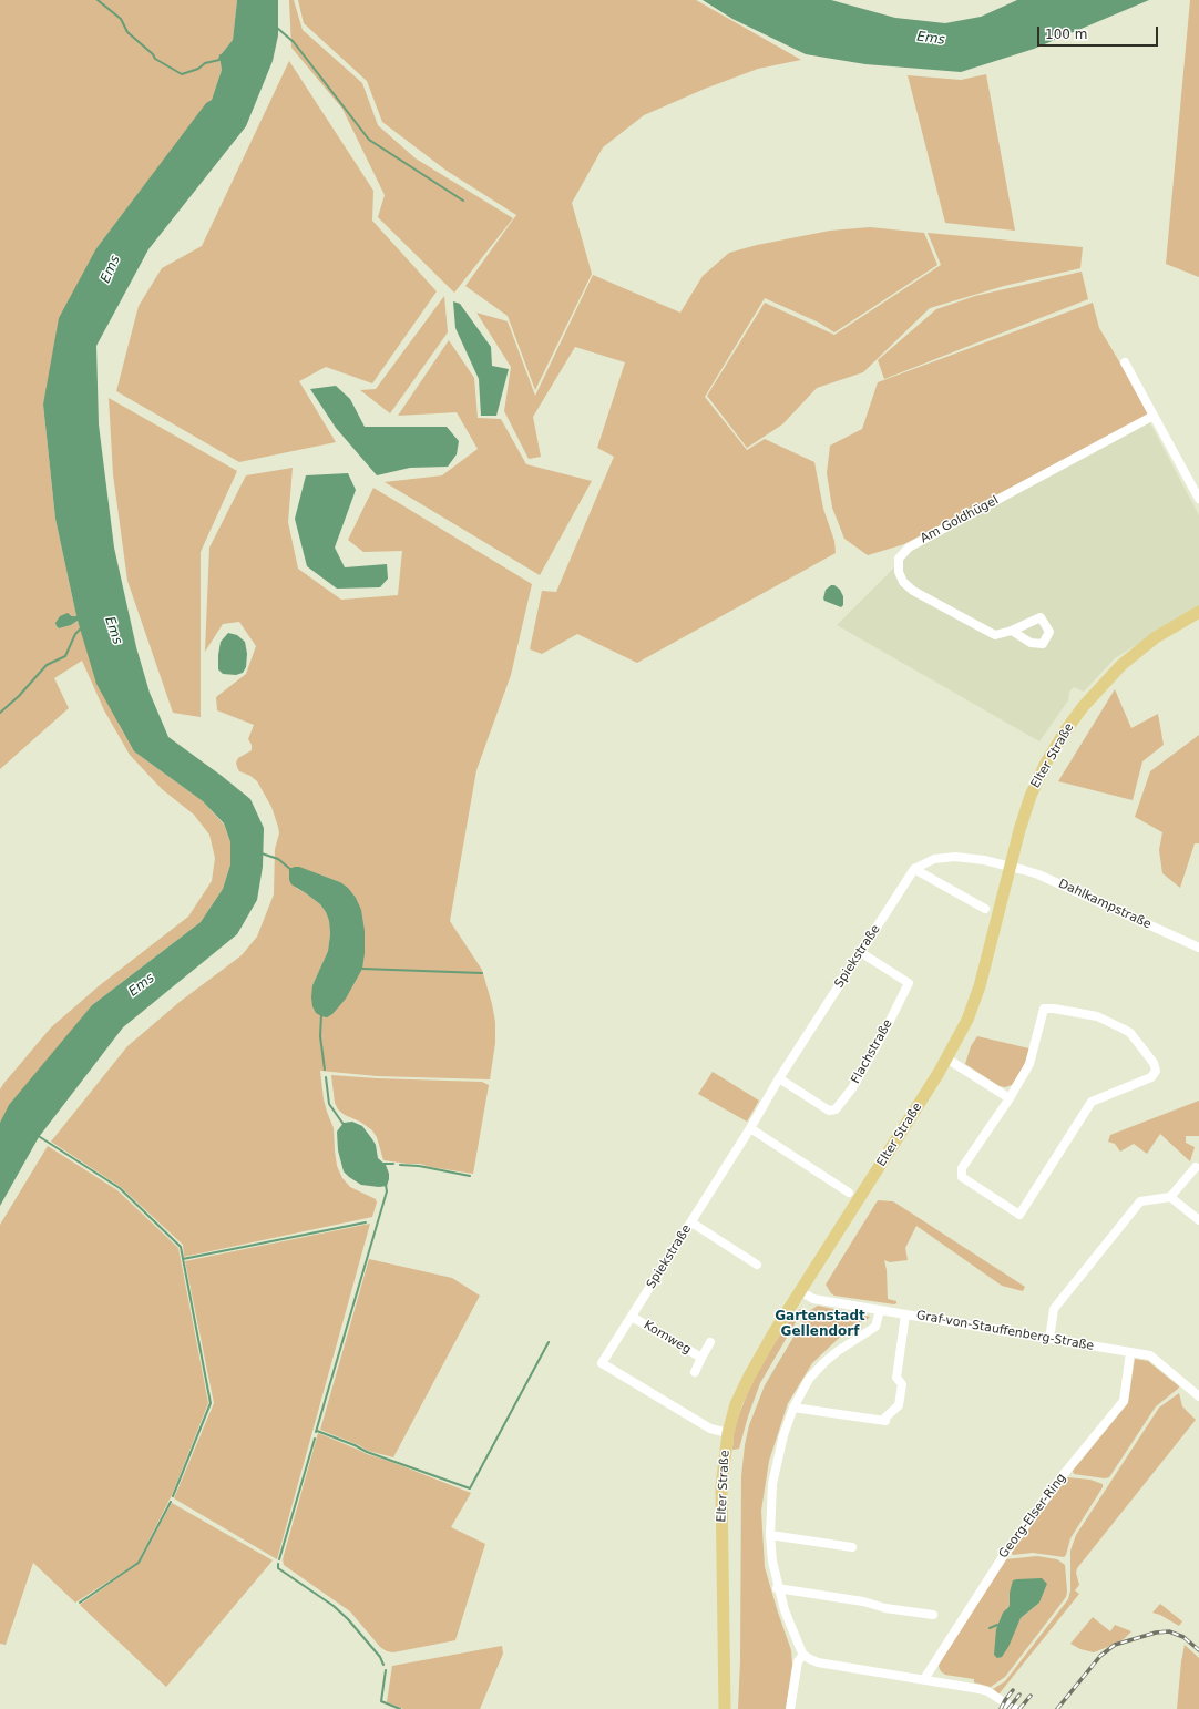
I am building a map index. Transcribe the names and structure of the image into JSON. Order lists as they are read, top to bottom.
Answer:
{
  "streets": {
    "main road": ["Elter Straße"],
    "street": [
      "Am Goldhügel",
      "Dahlkampstraße",
      "Spiekstraße",
      "Flachstraße",
      "Graf-von-Stauffenberg-Straße",
      "Kornweg",
      "Georg-Elser-Ring"
    ]
  },
  "crossings": [
    ["Elter Straße", "Dahlkampstraße"],
    ["Elter Straße", "Spiekstraße"],
    ["Elter Straße", "Graf-von-Stauffenberg-Straße"],
    ["Dahlkampstraße", "Spiekstraße"],
    ["Spiekstraße", "Flachstraße"],
    ["Spiekstraße", "Kornweg"],
    ["Graf-von-Stauffenberg-Straße", "Georg-Elser-Ring"]
  ],
  "districts": ["Gartenstadt Gellendorf"],
  "water": ["Ems"],
  "scale_bar": "100 m"
}
